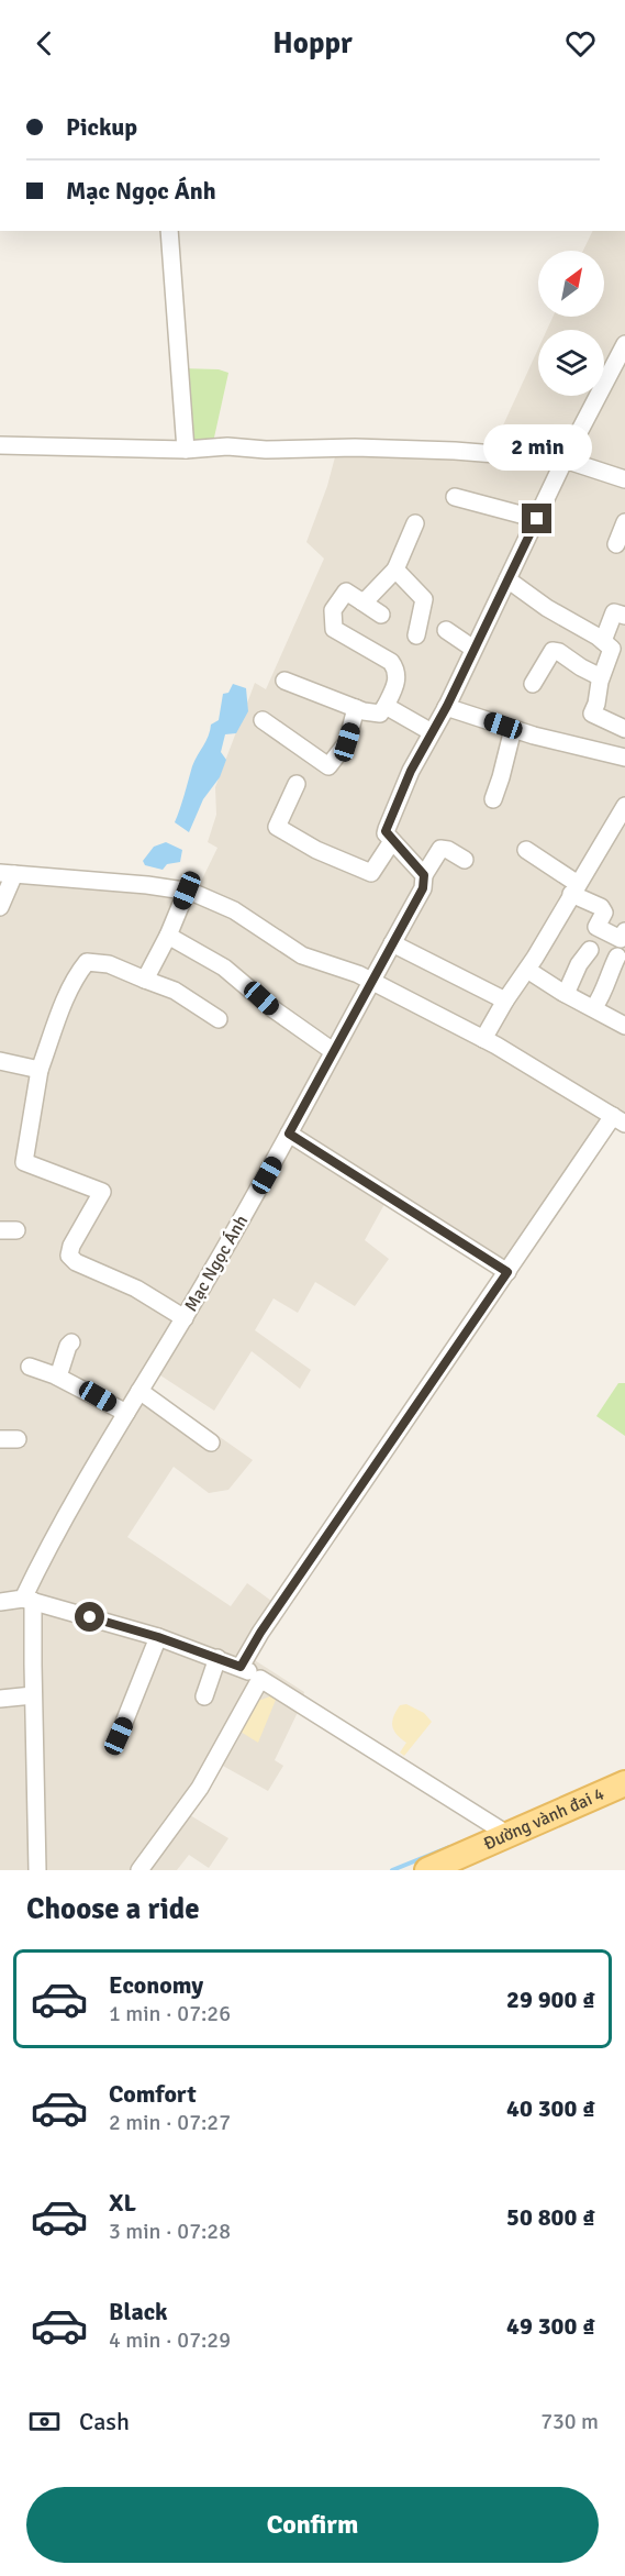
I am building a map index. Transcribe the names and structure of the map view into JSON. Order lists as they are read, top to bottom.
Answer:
{
  "streets": {
    "main road": ["Đường vành đai 4"],
    "street": ["Mạc Ngọc Ánh"]
  },
  "north": "top right",
  "page": {
    "header": "Hoppr",
    "banner": ["Pickup", "Mạc Ngọc Ánh"],
    "bubble": "2 min",
    "heading": "Choose a ride",
    "list": [
      {
        "name": "Economy",
        "note": "1 min · 07:26",
        "value": "29 900 ₫"
      },
      {
        "name": "Comfort",
        "note": "2 min · 07:27",
        "value": "40 300 ₫"
      },
      {
        "name": "XL",
        "note": "3 min · 07:28",
        "value": "50 800 ₫"
      },
      {
        "name": "Black",
        "note": "4 min · 07:29",
        "value": "49 300 ₫"
      }
    ],
    "pay": ["Cash", "730 m"],
    "buttons": "Confirm"
  }
}
